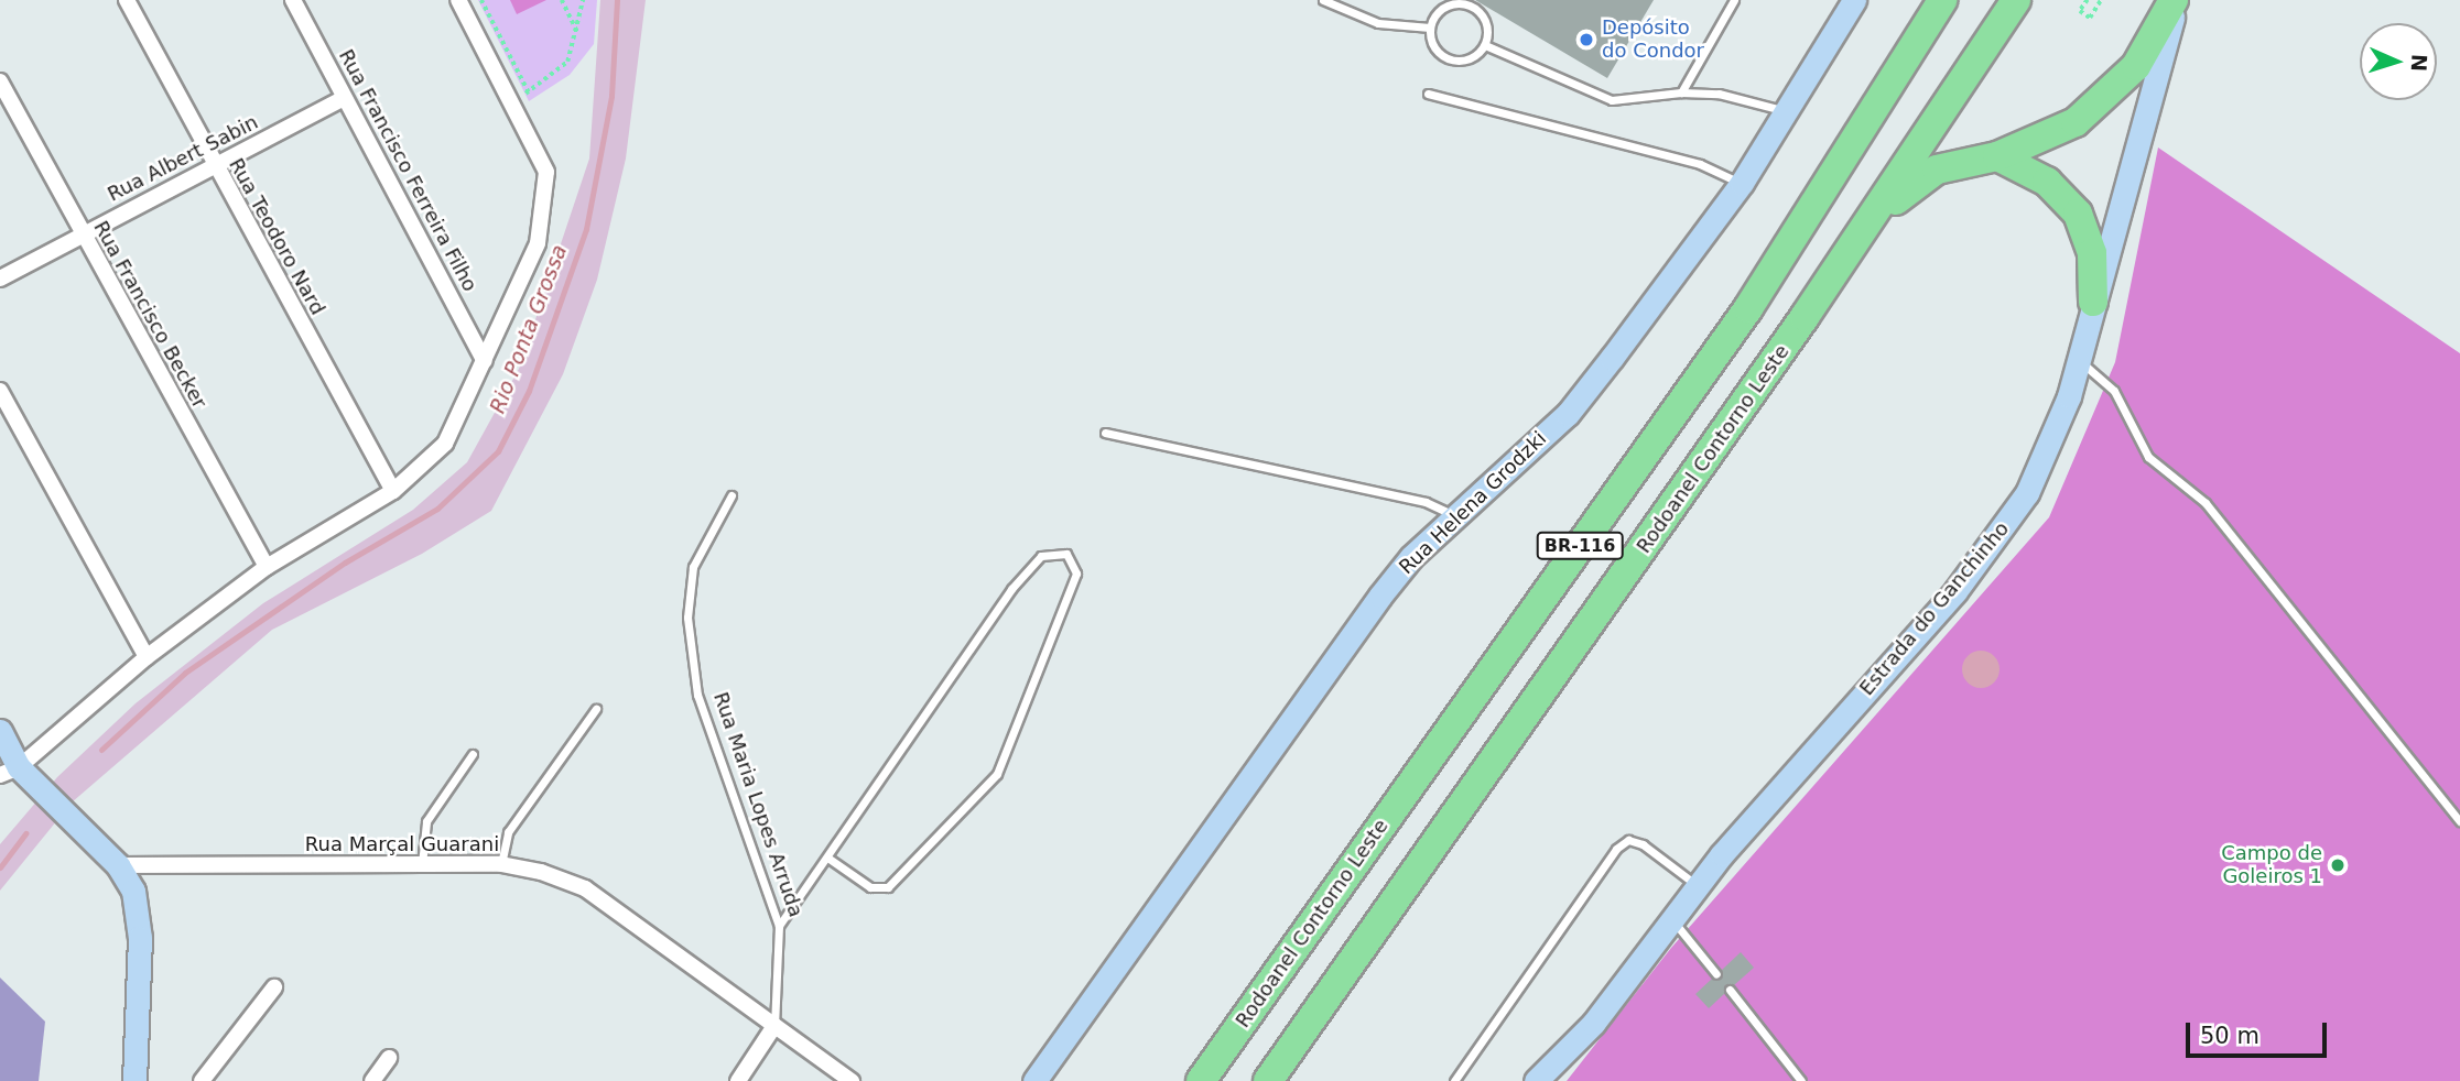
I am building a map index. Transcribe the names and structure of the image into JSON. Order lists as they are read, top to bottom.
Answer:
{
  "streets": {
    "highway": ["Rodoanel Contorno Leste", "BR-116"],
    "main road": ["Rua Helena Grodzki", "Estrada do Ganchinho"],
    "street": [
      "Rua Albert Sabin",
      "Rua Francisco Ferreira Filho",
      "Rua Teodoro Nard",
      "Rua Francisco Becker",
      "Rua Marçal Guarani"
    ],
    "lane": ["Rua Maria Lopes Arruda"]
  },
  "crossings": [
    ["Rua Albert Sabin", "Rua Francisco Ferreira Filho"],
    ["Rua Albert Sabin", "Rua Teodoro Nard"],
    ["Rua Albert Sabin", "Rua Francisco Becker"],
    ["Rua Maria Lopes Arruda", "Rua Marçal Guarani"]
  ],
  "water": ["Rio Ponta Grossa"],
  "places": ["Depósito do Condor", "Campo de Goleiros 1"],
  "scale_bar": "50 m",
  "north": "right"
}
